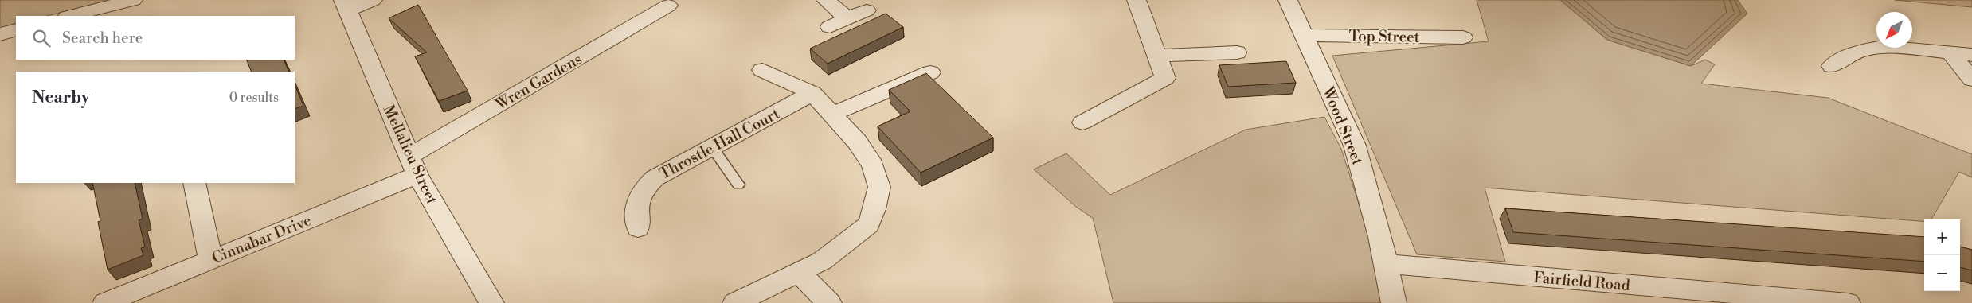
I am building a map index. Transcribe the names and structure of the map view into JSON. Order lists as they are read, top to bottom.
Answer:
{
  "streets": {
    "street": [
      "Top Street",
      "Wren Gardens",
      "Wood Street",
      "Throstle Hall Court",
      "Mellalieu Street",
      "Cinnabar Drive",
      "Fairfield Road"
    ]
  },
  "crossings": [
    ["Top Street", "Wood Street"],
    ["Wren Gardens", "Mellalieu Street"],
    ["Wren Gardens", "Cinnabar Drive"],
    ["Wood Street", "Fairfield Road"],
    ["Mellalieu Street", "Cinnabar Drive"]
  ],
  "north": "bottom left",
  "page": {
    "search": "Search here",
    "heading": ["Nearby", "0 results"],
    "map_buttons": ["+", "−"]
  }
}
